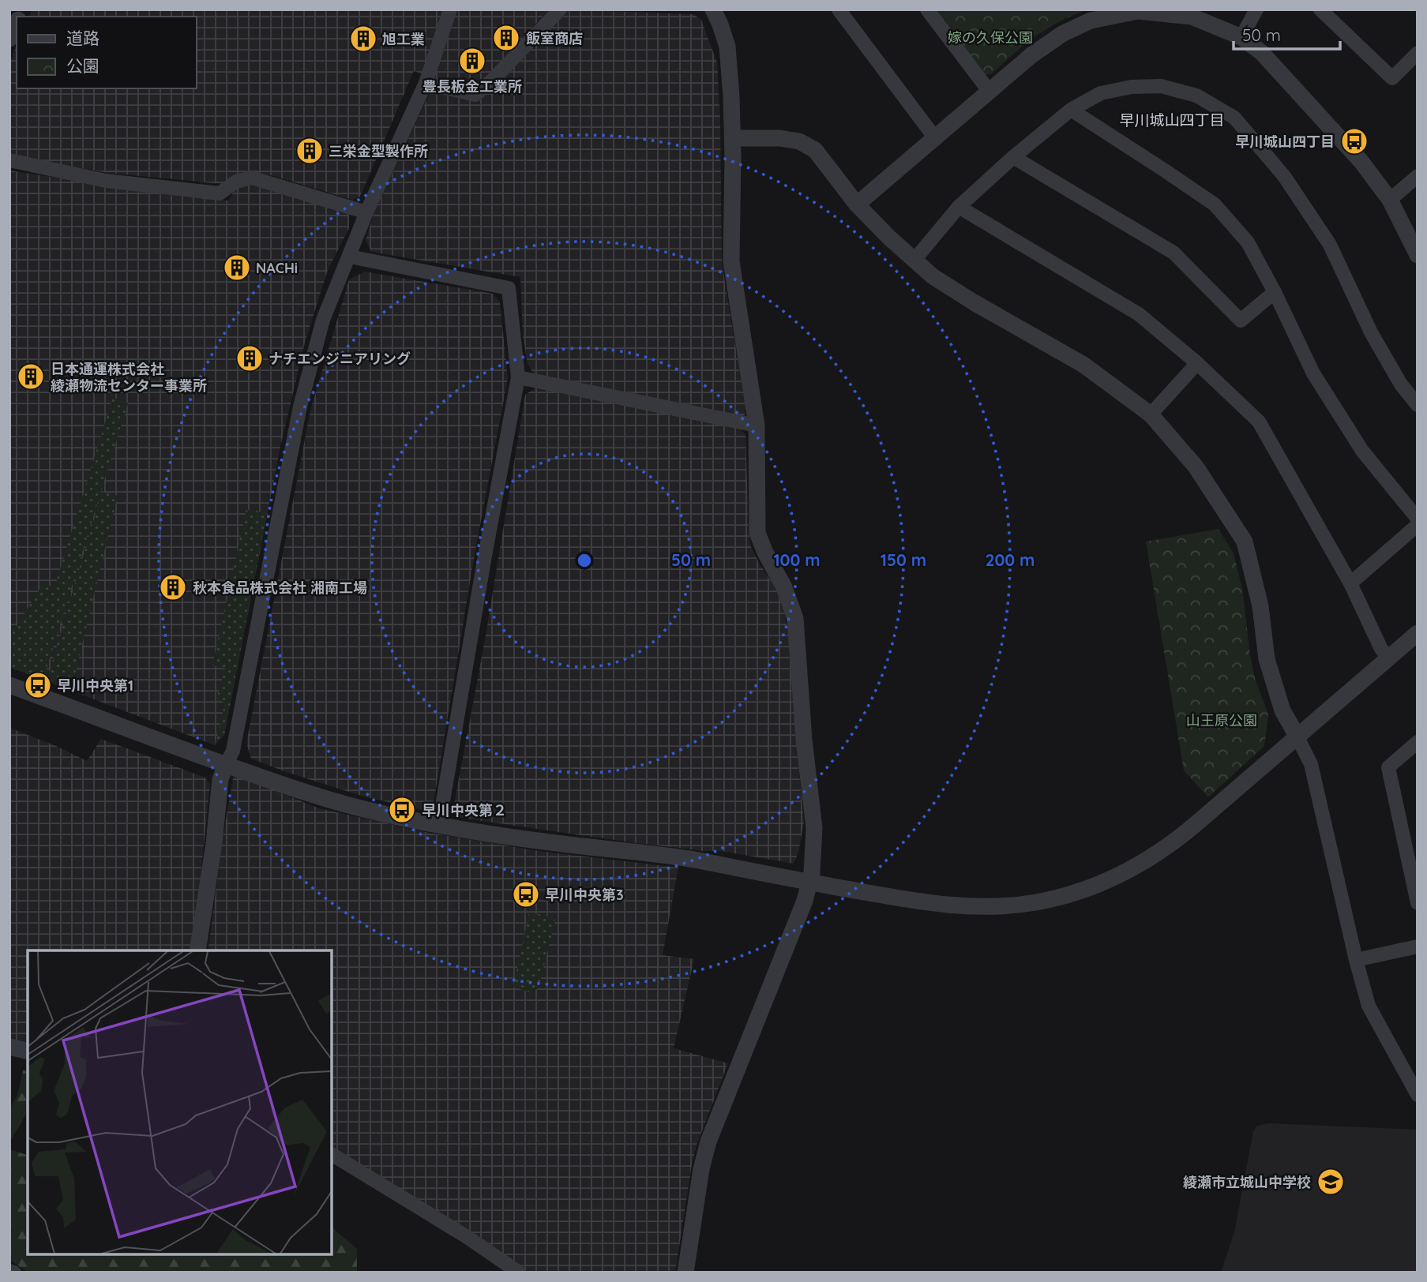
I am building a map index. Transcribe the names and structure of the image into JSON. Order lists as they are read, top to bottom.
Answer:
{
  "districts": ["早川城山四丁目"],
  "parks": ["嫁の久保公園", "山王原公園"],
  "places": {
    "building": [
      "飯室商店",
      "旭工業",
      "豊長板金工業所",
      "三栄金型製作所",
      "NACHi",
      "ナチエンジニアリング",
      "日本通運株式会社 綾瀬物流センター事業所",
      "秋本食品株式会社 湘南工場"
    ],
    "bus stop": [
      "早川城山四丁目",
      "早川中央第1",
      "早川中央第２",
      "早川中央第3"
    ],
    "school or university": ["綾瀬市立城山中学校"]
  },
  "legend": ["道路", "公園"],
  "scale_bar": "50 m",
  "rings": [
    "50 m",
    "100 m",
    "150 m",
    "200 m"
  ]
}
